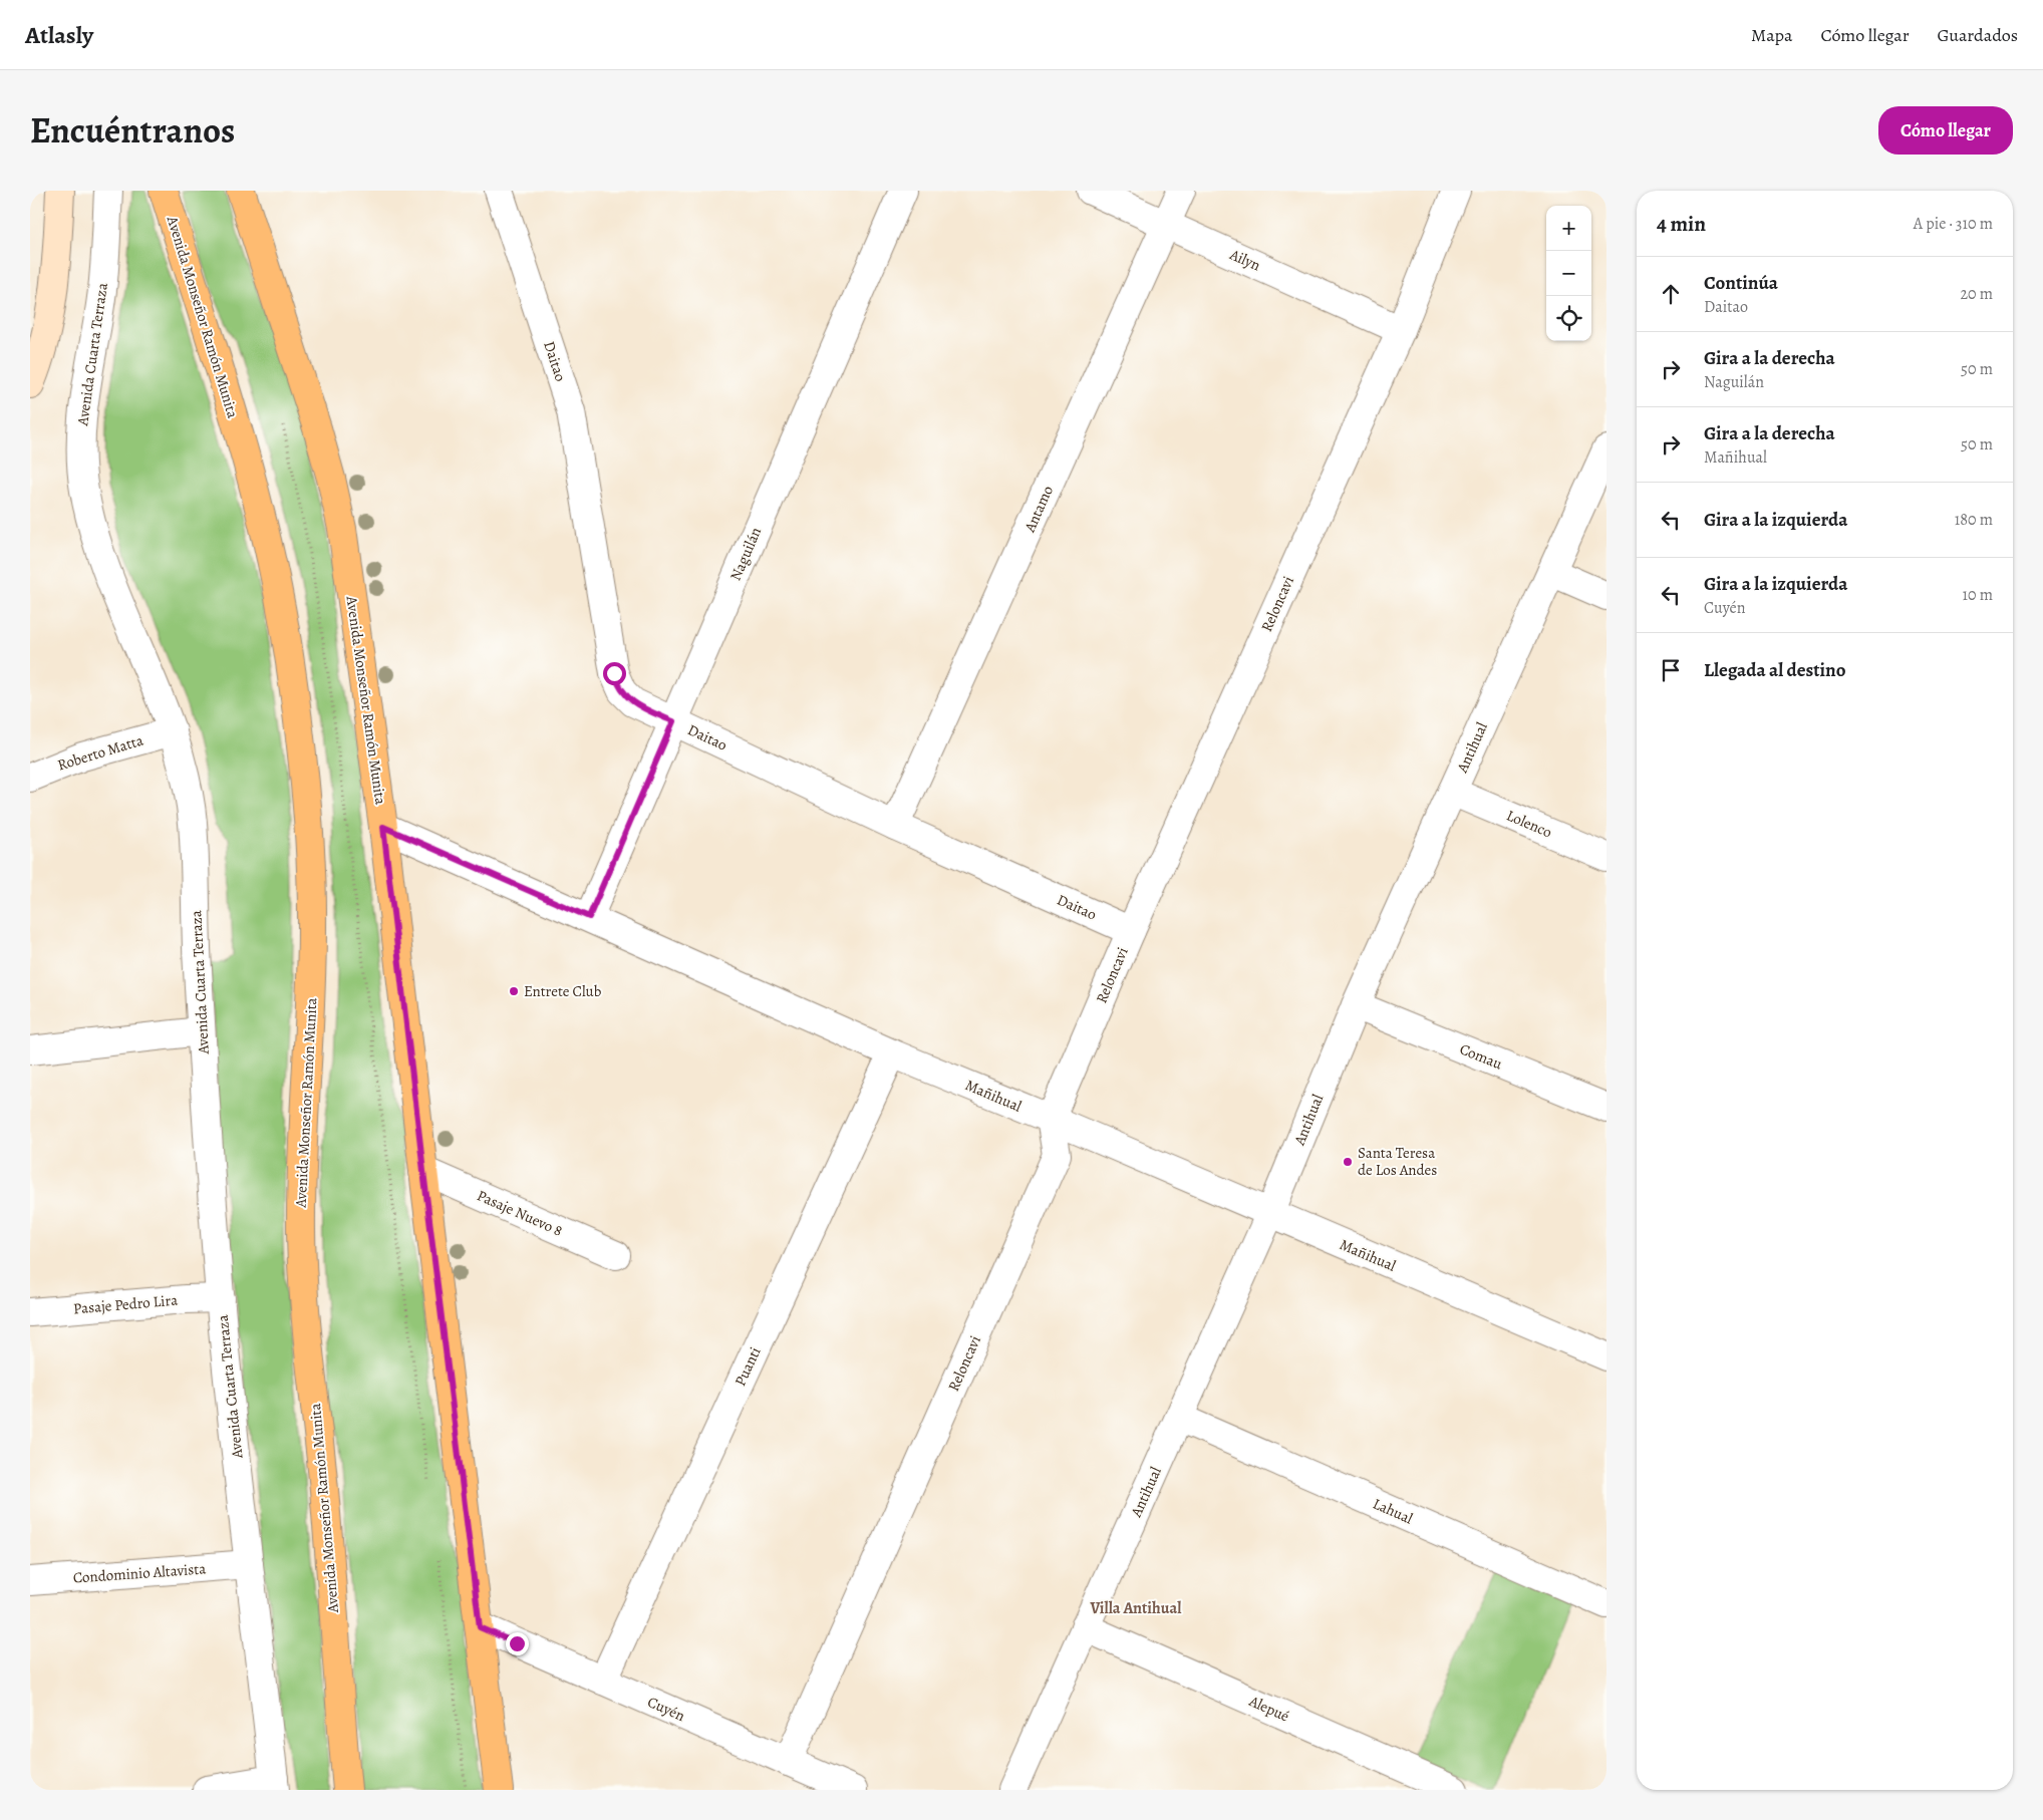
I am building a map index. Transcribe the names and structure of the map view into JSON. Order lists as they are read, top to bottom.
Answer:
{
  "streets": {
    "main road": ["Avenida Monseñor Ramón Munita"],
    "street": [
      "Ailyn",
      "Avenida Cuarta Terraza",
      "Daitao",
      "Antamo",
      "Naguilán",
      "Reloncavi",
      "Antihual",
      "Roberto Matta",
      "Lolenco",
      "Comau",
      "Mañihual",
      "Pasaje Nuevo 8",
      "Pasaje Pedro Lira",
      "Puanti",
      "Lahual",
      "Condominio Altavista",
      "Cuyén",
      "Alepué"
    ]
  },
  "crossings": [
    ["Ailyn", "Antamo"],
    ["Ailyn", "Reloncavi"],
    ["Avenida Monseñor Ramón Munita", "Mañihual"],
    ["Avenida Monseñor Ramón Munita", "Pasaje Nuevo 8"],
    ["Avenida Monseñor Ramón Munita", "Cuyén"],
    ["Avenida Cuarta Terraza", "Roberto Matta"],
    ["Avenida Cuarta Terraza", "Pasaje Pedro Lira"],
    ["Avenida Cuarta Terraza", "Condominio Altavista"],
    ["Daitao", "Antamo"],
    ["Daitao", "Naguilán"],
    ["Daitao", "Reloncavi"],
    ["Naguilán", "Mañihual"],
    ["Reloncavi", "Mañihual"],
    ["Reloncavi", "Cuyén"],
    ["Antihual", "Lolenco"],
    ["Antihual", "Comau"],
    ["Antihual", "Mañihual"],
    ["Antihual", "Lahual"],
    ["Antihual", "Alepué"],
    ["Mañihual", "Puanti"],
    ["Puanti", "Cuyén"]
  ],
  "districts": ["Villa Antihual"],
  "places": ["Entrete Club", "Santa Teresa de Los Andes"],
  "page": {
    "header": "Atlasly",
    "nav": ["Mapa", "Cómo llegar", "Guardados"],
    "title": "Encuéntranos",
    "buttons": "Cómo llegar",
    "heading": ["4 min", "A pie · 310 m"],
    "map_buttons": ["+", "−"],
    "list": [
      ["Continúa", "Daitao", "20 m"],
      ["Gira a la derecha", "Naguilán", "50 m"],
      ["Gira a la derecha", "Mañihual", "50 m"],
      ["Gira a la izquierda", "180 m"],
      ["Gira a la izquierda", "Cuyén", "10 m"],
      "Llegada al destino"
    ]
  }
}
